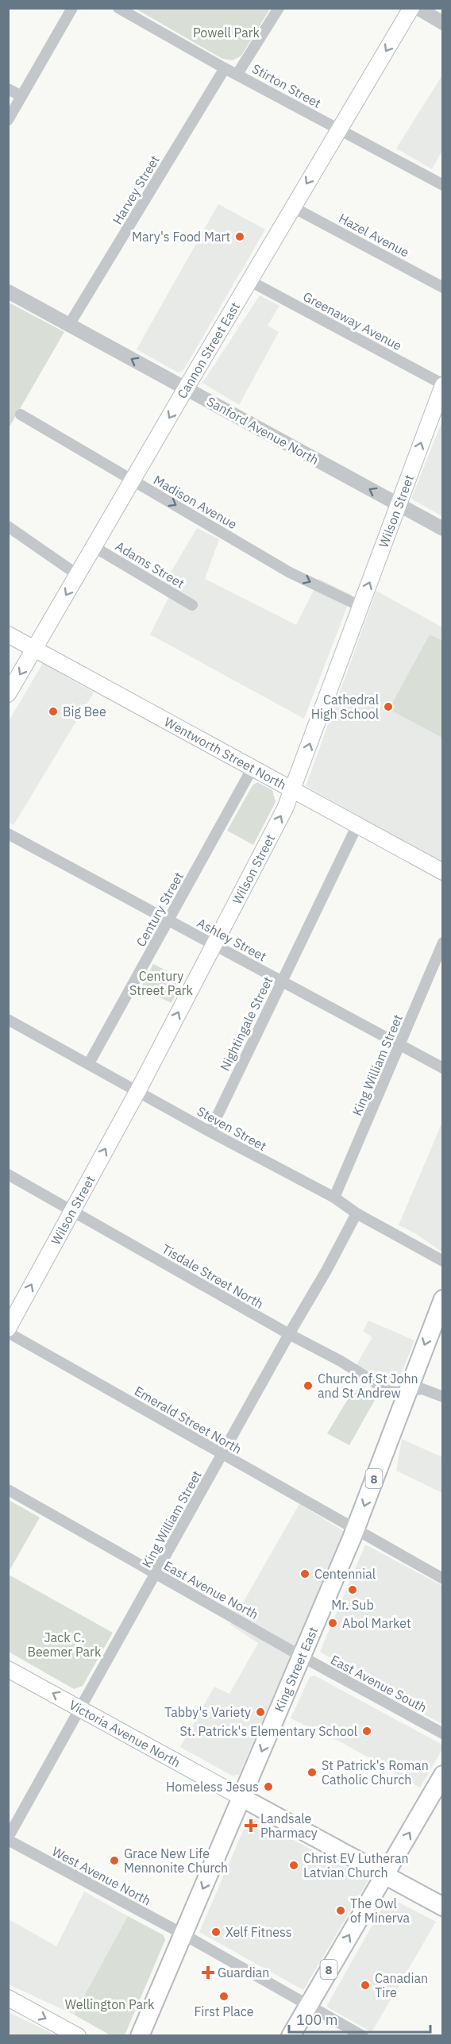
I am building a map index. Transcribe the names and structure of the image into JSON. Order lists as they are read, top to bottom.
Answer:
{
  "streets": {
    "main road": [
      "Cannon Street East",
      "Wilson Street",
      "Wentworth Street North",
      "8",
      "King Street East",
      "Victoria Avenue North"
    ],
    "street": [
      "Stirton Street",
      "Harvey Street",
      "Hazel Avenue",
      "Greenaway Avenue",
      "Sanford Avenue North",
      "Madison Avenue",
      "Adams Street",
      "Century Street",
      "Ashley Street",
      "Nightingale Street",
      "King William Street",
      "Steven Street",
      "Tisdale Street North",
      "Emerald Street North",
      "East Avenue North",
      "East Avenue South",
      "West Avenue North"
    ]
  },
  "crossings": [
    ["Stirton Street", "Harvey Street"],
    ["Stirton Street", "Cannon Street East"],
    ["Harvey Street", "Sanford Avenue North"],
    ["Hazel Avenue", "Cannon Street East"],
    ["Greenaway Avenue", "Cannon Street East"],
    ["Greenaway Avenue", "Wilson Street"],
    ["Cannon Street East", "Sanford Avenue North"],
    ["Cannon Street East", "Madison Avenue"],
    ["Cannon Street East", "Adams Street"],
    ["Cannon Street East", "Wentworth Street North"],
    ["Sanford Avenue North", "Wilson Street"],
    ["Madison Avenue", "Wilson Street"],
    ["Wilson Street", "Wentworth Street North"],
    ["Wilson Street", "Ashley Street"],
    ["Wilson Street", "Steven Street"],
    ["Wilson Street", "Tisdale Street North"],
    ["Wentworth Street North", "Century Street"],
    ["Wentworth Street North", "Nightingale Street"],
    ["Century Street", "Ashley Street"],
    ["Century Street", "Steven Street"],
    ["Ashley Street", "Nightingale Street"],
    ["Ashley Street", "King William Street"],
    ["Nightingale Street", "Steven Street"],
    ["King William Street", "Steven Street"],
    ["King William Street", "Tisdale Street North"],
    ["King William Street", "Emerald Street North"],
    ["King William Street", "East Avenue North"],
    ["King William Street", "Victoria Avenue North"],
    ["King William Street", "West Avenue North"],
    ["Tisdale Street North", "King Street East"],
    ["Emerald Street North", "King Street East"],
    ["8", "West Avenue North"],
    ["East Avenue North", "King Street East"],
    ["East Avenue North", "East Avenue South"],
    ["King Street East", "East Avenue South"],
    ["King Street East", "Victoria Avenue North"],
    ["King Street East", "West Avenue North"]
  ],
  "one_way": [
    "Cannon Street East",
    "Sanford Avenue North",
    "Madison Avenue",
    "Wilson Street",
    "King Street East"
  ],
  "parks": [
    "Powell Park",
    "Century Street Park",
    "Jack C. Beemer Park",
    "Wellington Park"
  ],
  "places": {
    "other": [
      "Mary's Food Mart",
      "Cathedral High School",
      "Big Bee",
      "Church of St John and St Andrew",
      "Centennial",
      "Mr. Sub",
      "Abol Market",
      "Tabby's Variety",
      "St. Patrick's Elementary School",
      "St Patrick's Roman Catholic Church",
      "Homeless Jesus",
      "Grace New Life Mennonite Church",
      "Christ EV Lutheran Latvian Church",
      "The Owl of Minerva",
      "Xelf Fitness",
      "Canadian Tire",
      "First Place"
    ],
    "health": ["Landsale Pharmacy", "Guardian"]
  },
  "scale_bar": "100 m"
}
